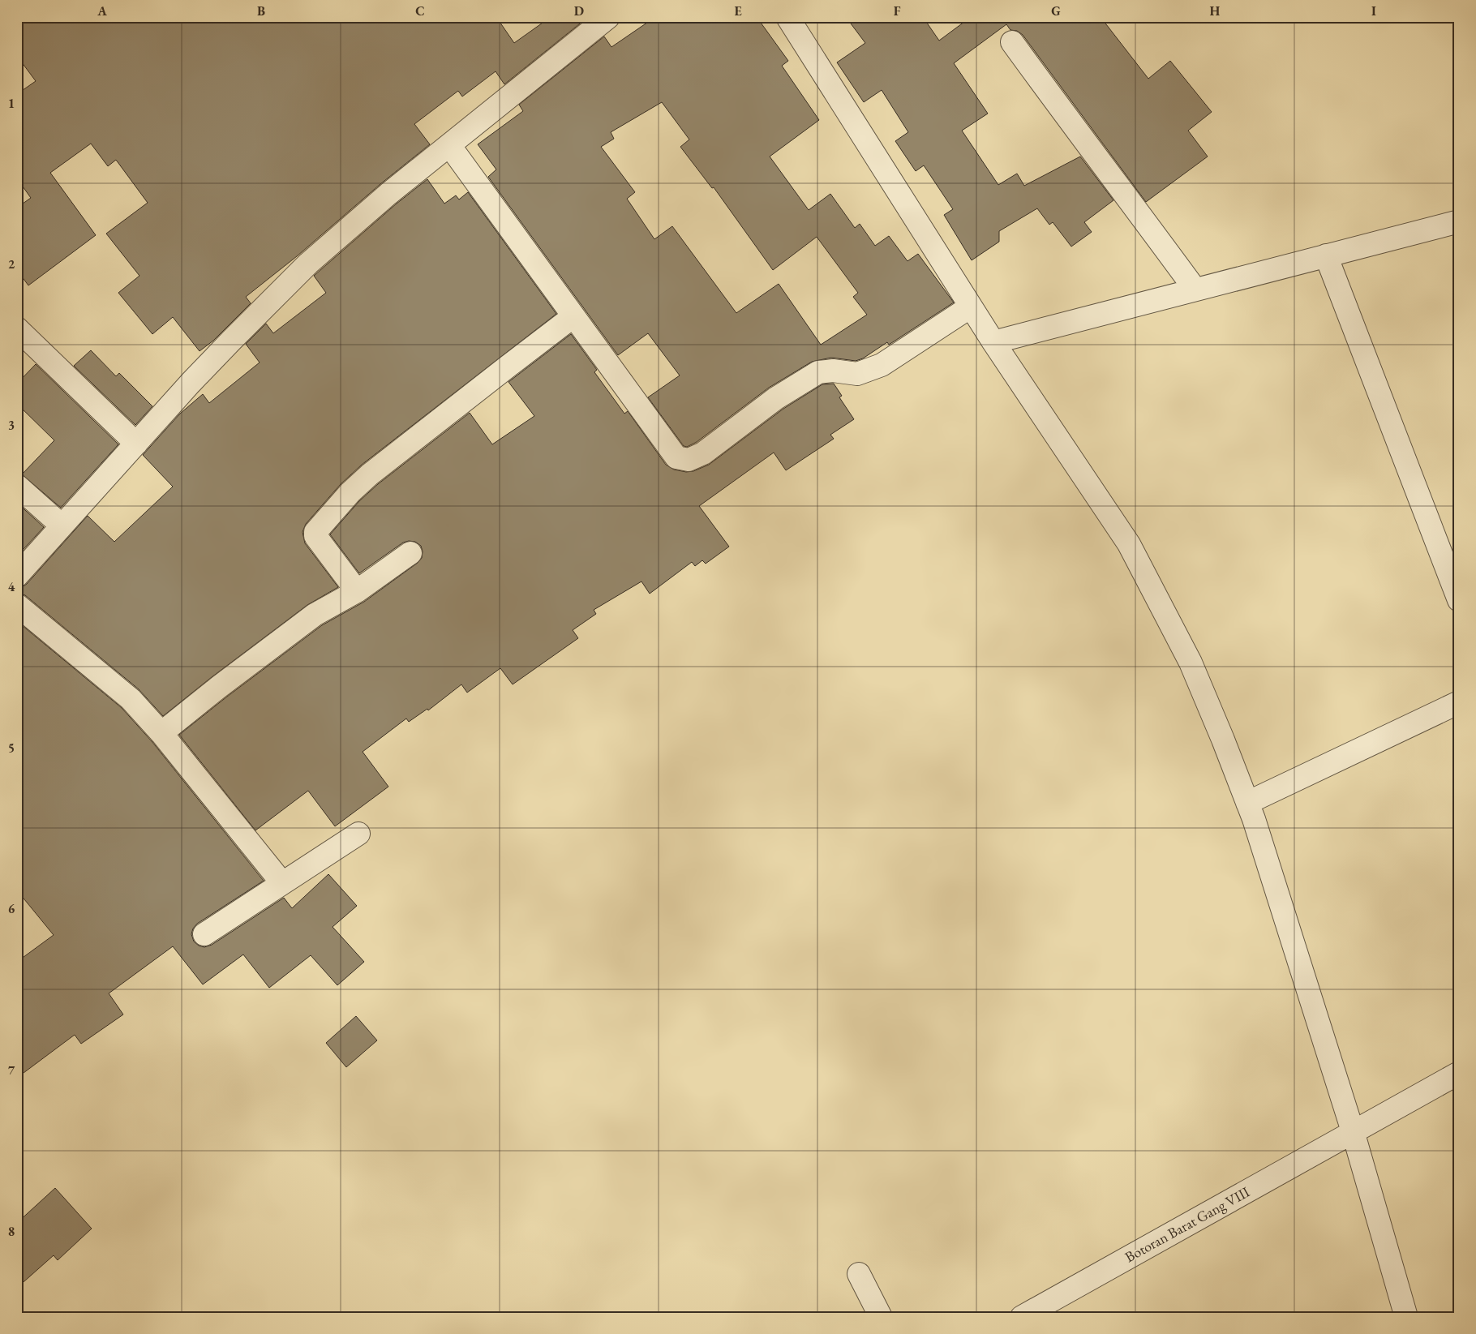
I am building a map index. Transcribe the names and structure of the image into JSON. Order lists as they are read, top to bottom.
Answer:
{
  "streets": {
    "street": ["Botoran Barat Gang VIII"]
  },
  "grid": {
    "columns": [
      "A",
      "B",
      "C",
      "D",
      "E",
      "F",
      "G",
      "H",
      "I"
    ],
    "rows": [
      "1",
      "2",
      "3",
      "4",
      "5",
      "6",
      "7",
      "8"
    ]
  }
}
